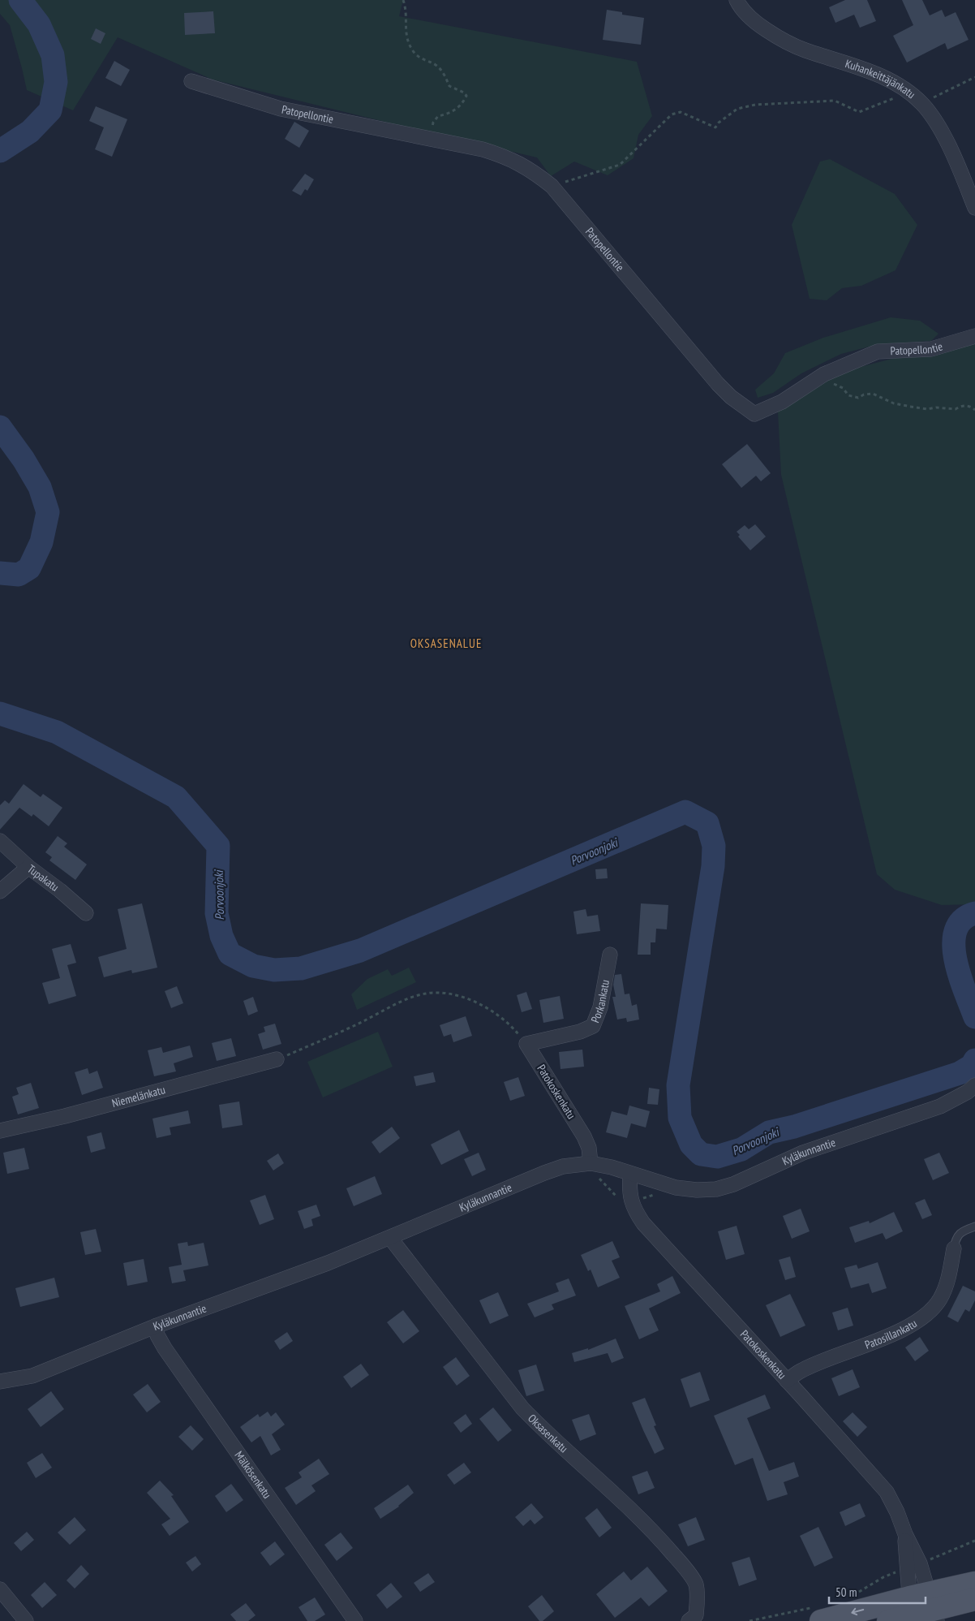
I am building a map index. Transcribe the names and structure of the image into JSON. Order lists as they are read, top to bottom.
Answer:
{
  "streets": {
    "street": [
      "Kuhankeittäjänkatu",
      "Patopellontie",
      "Tupakatu",
      "Porkankatu",
      "Patokoskenkatu",
      "Niemelänkatu",
      "Kyläkunnantie",
      "Patosillankatu",
      "Oksasenkatu",
      "Mälkösenkatu"
    ]
  },
  "crossings": [
    ["Porkankatu", "Patokoskenkatu"],
    ["Patokoskenkatu", "Kyläkunnantie"],
    ["Patokoskenkatu", "Patosillankatu"],
    ["Kyläkunnantie", "Oksasenkatu"],
    ["Kyläkunnantie", "Mälkösenkatu"]
  ],
  "districts": ["OKSASENALUE"],
  "water": ["Porvoonjoki"],
  "scale_bar": "50 m"
}
